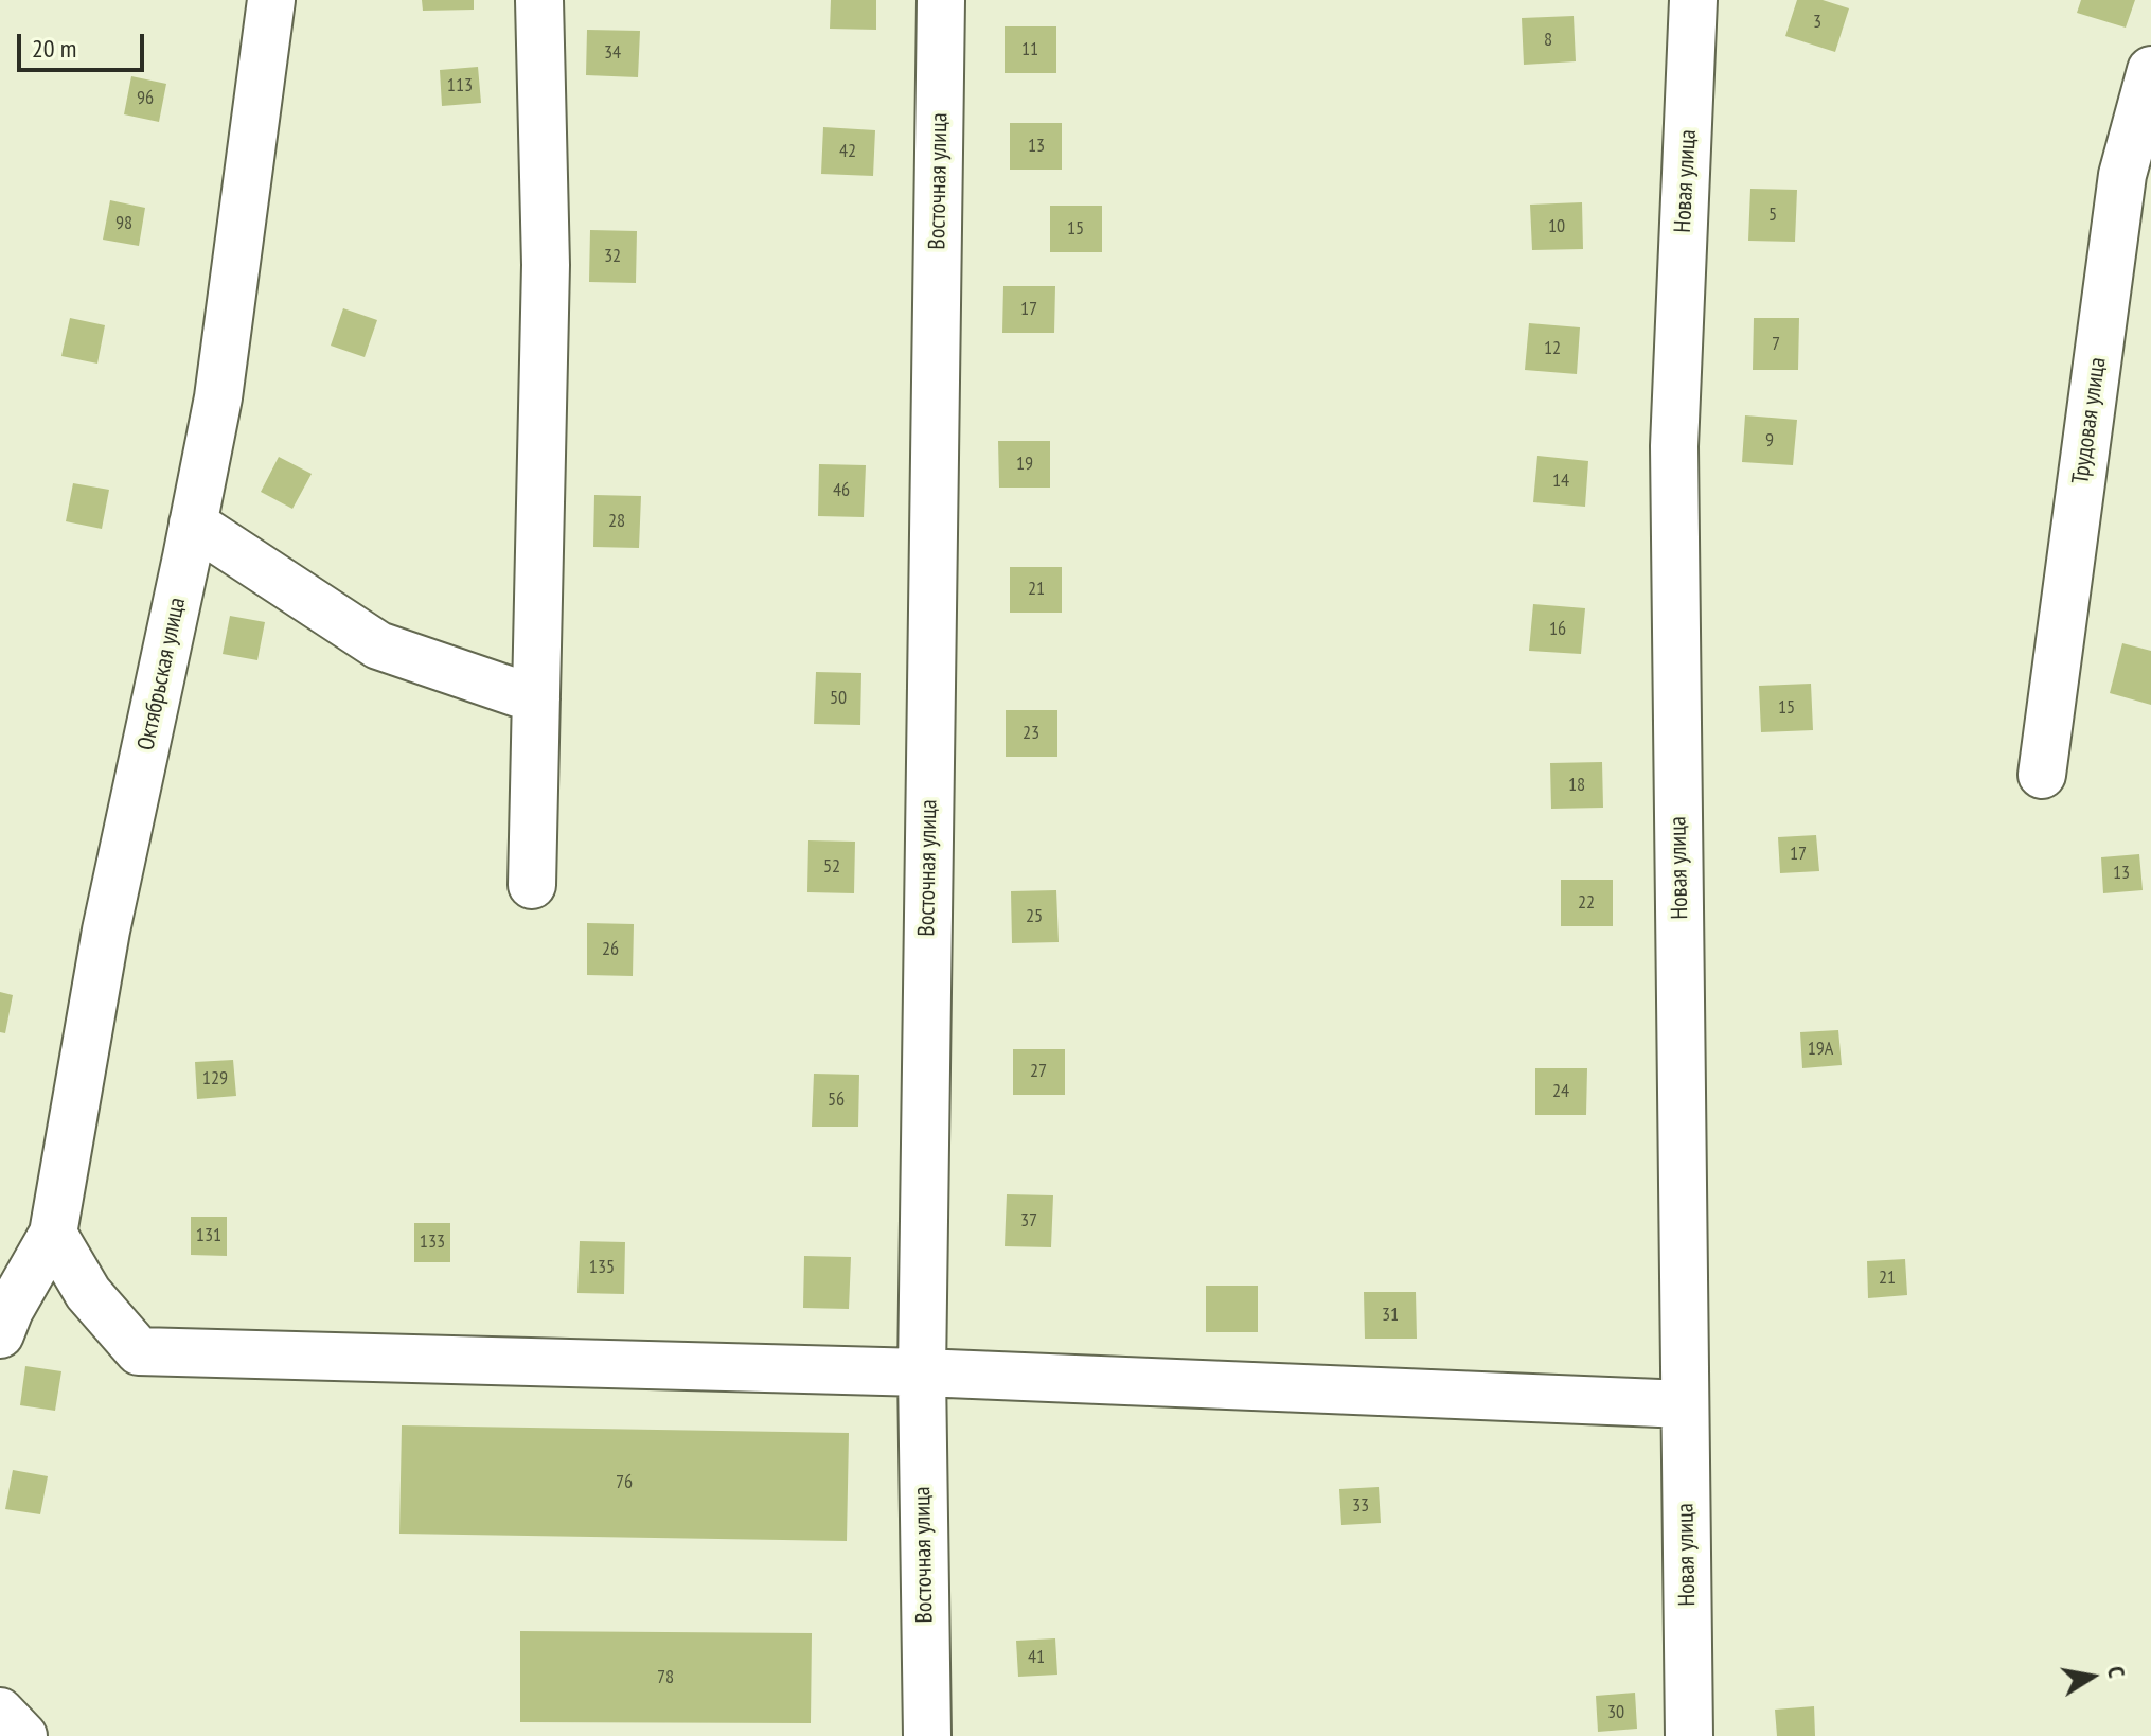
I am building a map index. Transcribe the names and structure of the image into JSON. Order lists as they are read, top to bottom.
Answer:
{
  "streets": {
    "street": [
      "Восточная улица",
      "Новая улица",
      "Трудовая улица",
      "Октябрьская улица"
    ]
  },
  "house_numbers": [
    "3",
    "8",
    "11",
    "34",
    "113",
    "96",
    "13",
    "42",
    "5",
    "98",
    "10",
    "15",
    "32",
    "17",
    "7",
    "12",
    "9",
    "19",
    "14",
    "46",
    "28",
    "21",
    "16",
    "50",
    "15",
    "23",
    "18",
    "17",
    "52",
    "13",
    "22",
    "25",
    "26",
    "19А",
    "27",
    "129",
    "24",
    "56",
    "37",
    "131",
    "133",
    "135",
    "21",
    "31",
    "76",
    "33",
    "41",
    "78",
    "30"
  ],
  "scale_bar": "20 m",
  "north": "right"
}
